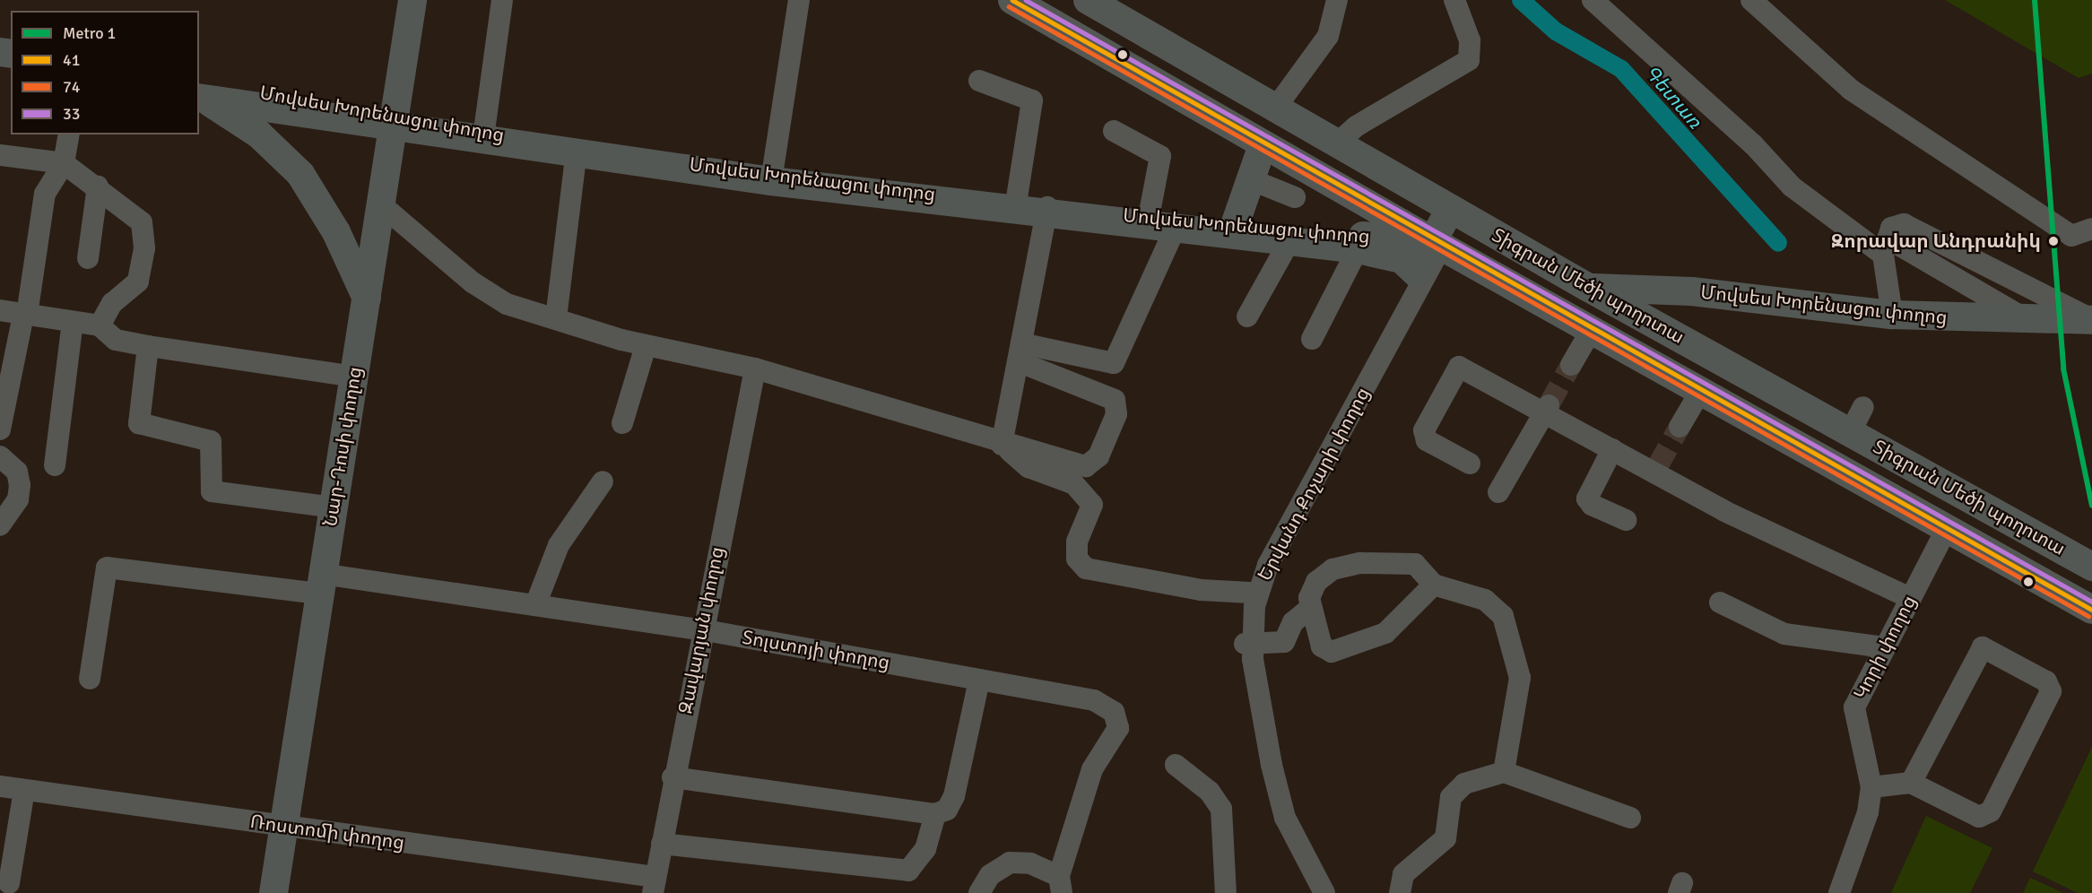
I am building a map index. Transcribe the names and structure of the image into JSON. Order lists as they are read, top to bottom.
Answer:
{
  "streets": {
    "main road": [
      "Մովսես Խորենացու փողոց",
      "Տիգրան Մեծի պողոտա",
      "Նար-Դոսի փողոց",
      "Երվանդ Քոչարի փողոց"
    ],
    "street": [
      "Զավարյան փողոց",
      "Կորի փողոց",
      "Տոլստոյի փողոց",
      "Ռոստոմի փողոց"
    ]
  },
  "crossings": [
    ["Մովսես Խորենացու փողոց", "Տիգրան Մեծի պողոտա"],
    ["Մովսես Խորենացու փողոց", "Նար-Դոսի փողոց"],
    ["Մովսես Խորենացու փողոց", "Երվանդ Քոչարի փողոց"],
    ["Տիգրան Մեծի պողոտա", "Երվանդ Քոչարի փողոց"],
    ["Տիգրան Մեծի պողոտա", "Կորի փողոց"],
    ["Նար-Դոսի փողոց", "Տոլստոյի փողոց"],
    ["Նար-Դոսի փողոց", "Ռոստոմի փողոց"],
    ["Զավարյան փողոց", "Տոլստոյի փողոց"],
    ["Զավարյան փողոց", "Ռոստոմի փողոց"]
  ],
  "water": ["Գետառ"],
  "places": ["Զորավար Անդրանիկ"],
  "lines": [
    "metro line 1",
    "transit line 41",
    "transit line 33",
    "transit line 74"
  ],
  "legend": [
    "Metro 1",
    "41",
    "74",
    "33"
  ]
}
